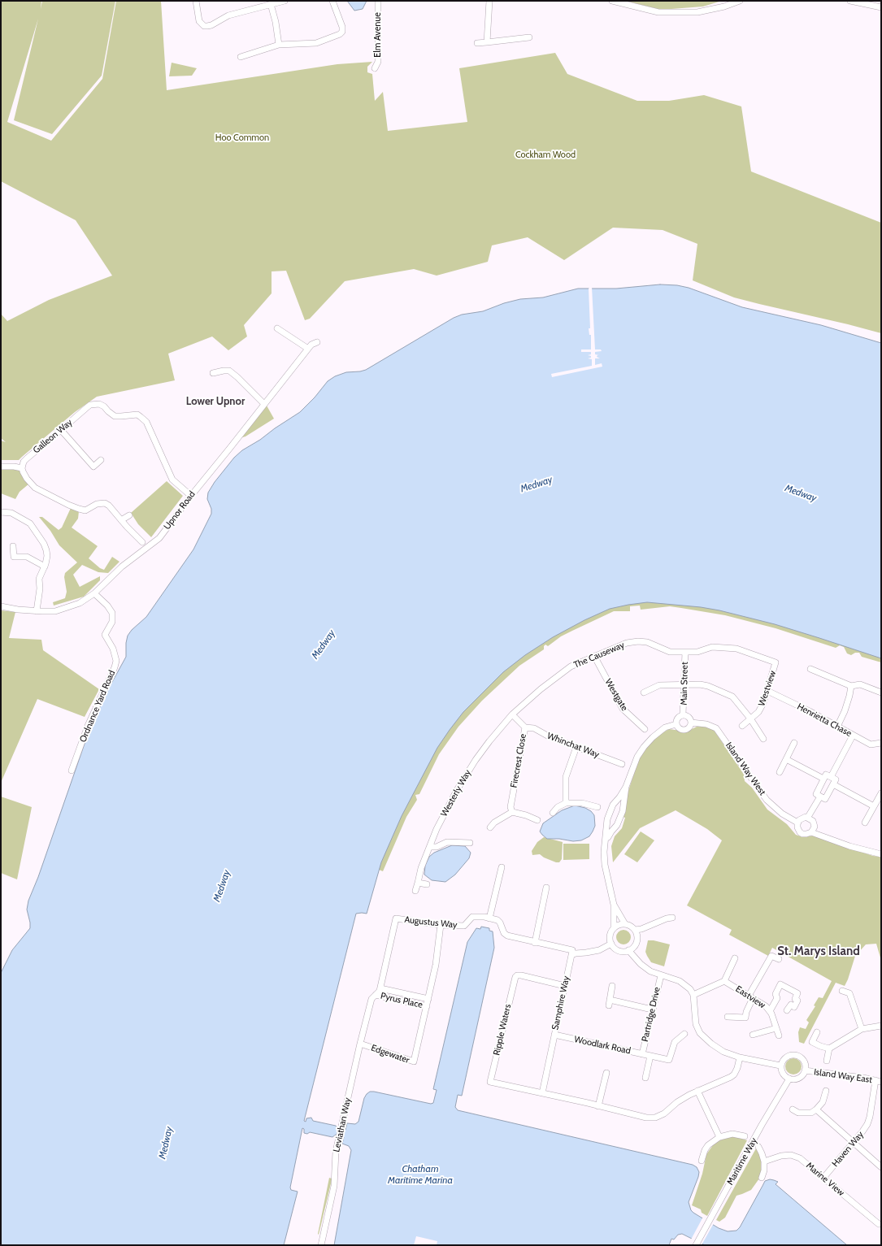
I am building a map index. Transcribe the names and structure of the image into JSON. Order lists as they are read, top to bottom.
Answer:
{
  "streets": {
    "street": [
      "Elm Avenue",
      "Galleon Way",
      "Upnor Road",
      "The Causeway",
      "Main Street",
      "Westview",
      "Westgate",
      "Ordnance Yard Road",
      "Henrietta Chase",
      "Whinchat Way",
      "Firecrest Close",
      "Island Way West",
      "Westerly Way",
      "Augustus Way",
      "Eastview",
      "Pyrus Place",
      "Samphire Way",
      "Partridge Drive",
      "Ripple Waters",
      "Woodlark Road",
      "Edgewater",
      "Island Way East",
      "Leviathan Way",
      "Haven Way",
      "Maritime Way",
      "Marine View"
    ]
  },
  "crossings": [
    ["Galleon Way", "Upnor Road"],
    ["Upnor Road", "Ordnance Yard Road"],
    ["The Causeway", "Main Street"],
    ["The Causeway", "Westview"],
    ["The Causeway", "Westgate"],
    ["The Causeway", "Firecrest Close"],
    ["The Causeway", "Westerly Way"],
    ["Main Street", "Island Way West"],
    ["Westview", "Henrietta Chase"],
    ["Whinchat Way", "Firecrest Close"],
    ["Firecrest Close", "Westerly Way"],
    ["Augustus Way", "Edgewater"],
    ["Pyrus Place", "Edgewater"],
    ["Samphire Way", "Ripple Waters"],
    ["Samphire Way", "Woodlark Road"],
    ["Partridge Drive", "Woodlark Road"],
    ["Edgewater", "Leviathan Way"],
    ["Island Way East", "Haven Way"],
    ["Island Way East", "Maritime Way"],
    ["Haven Way", "Marine View"]
  ],
  "districts": ["Lower Upnor", "St. Marys Island"],
  "water": ["Medway", "Chatham Maritime Marina"],
  "parks": ["Hoo Common", "Cockham Wood"]
}
